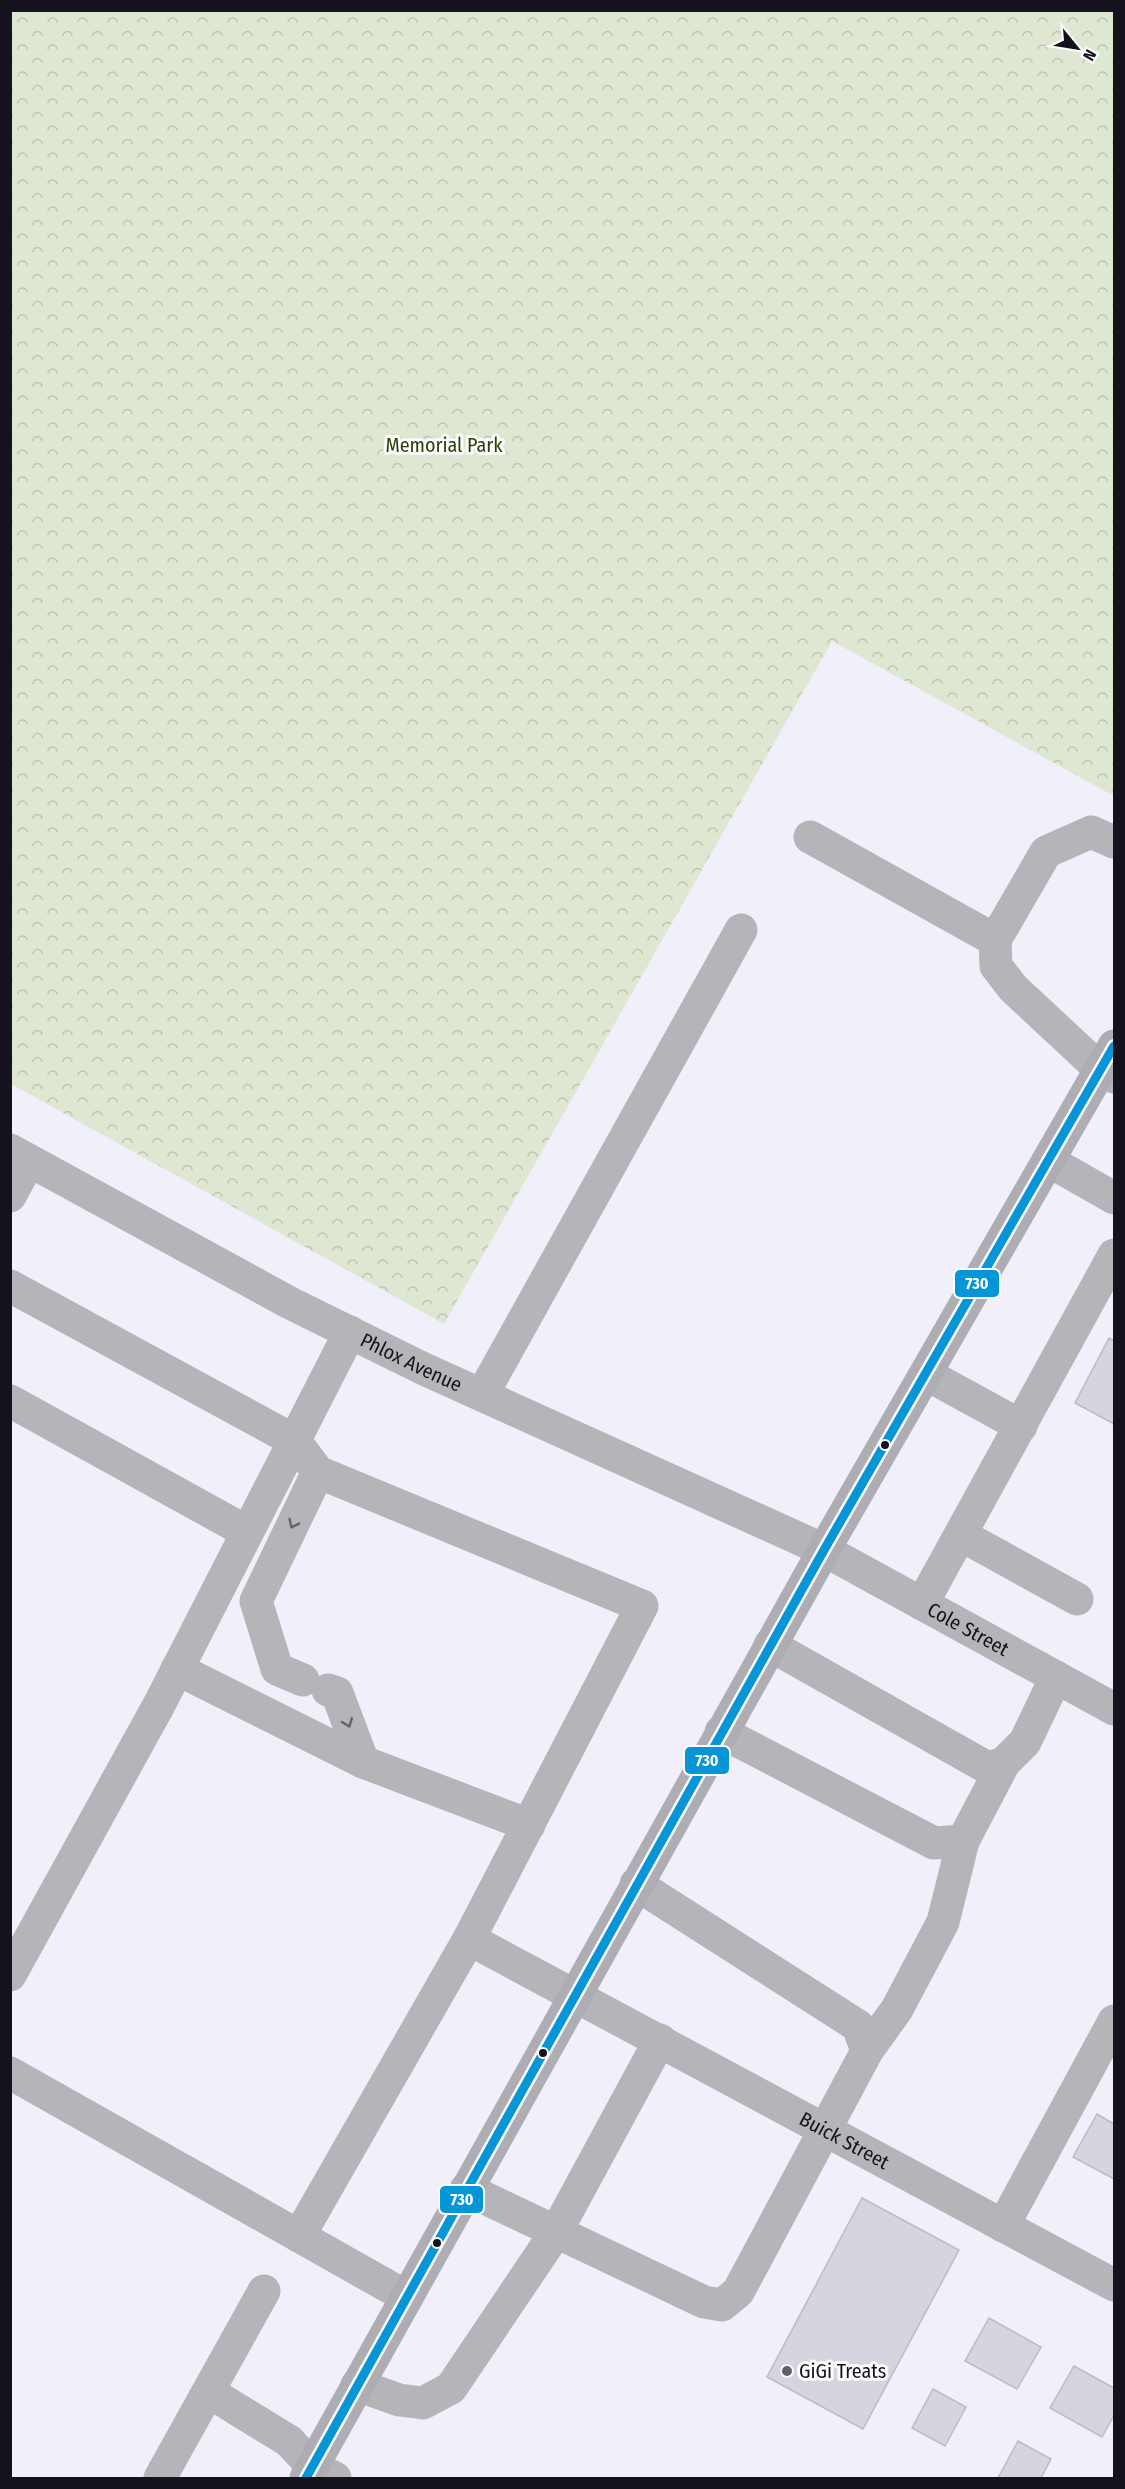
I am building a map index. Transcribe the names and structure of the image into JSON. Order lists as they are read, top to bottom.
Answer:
{
  "streets": {
    "street": ["Phlox Avenue", "Cole Street", "Buick Street"]
  },
  "crossings": [
    ["Phlox Avenue", "Cole Street"]
  ],
  "parks": ["Memorial Park"],
  "places": ["GiGi Treats"],
  "lines": ["transit line 730"],
  "north": "bottom right"
}
